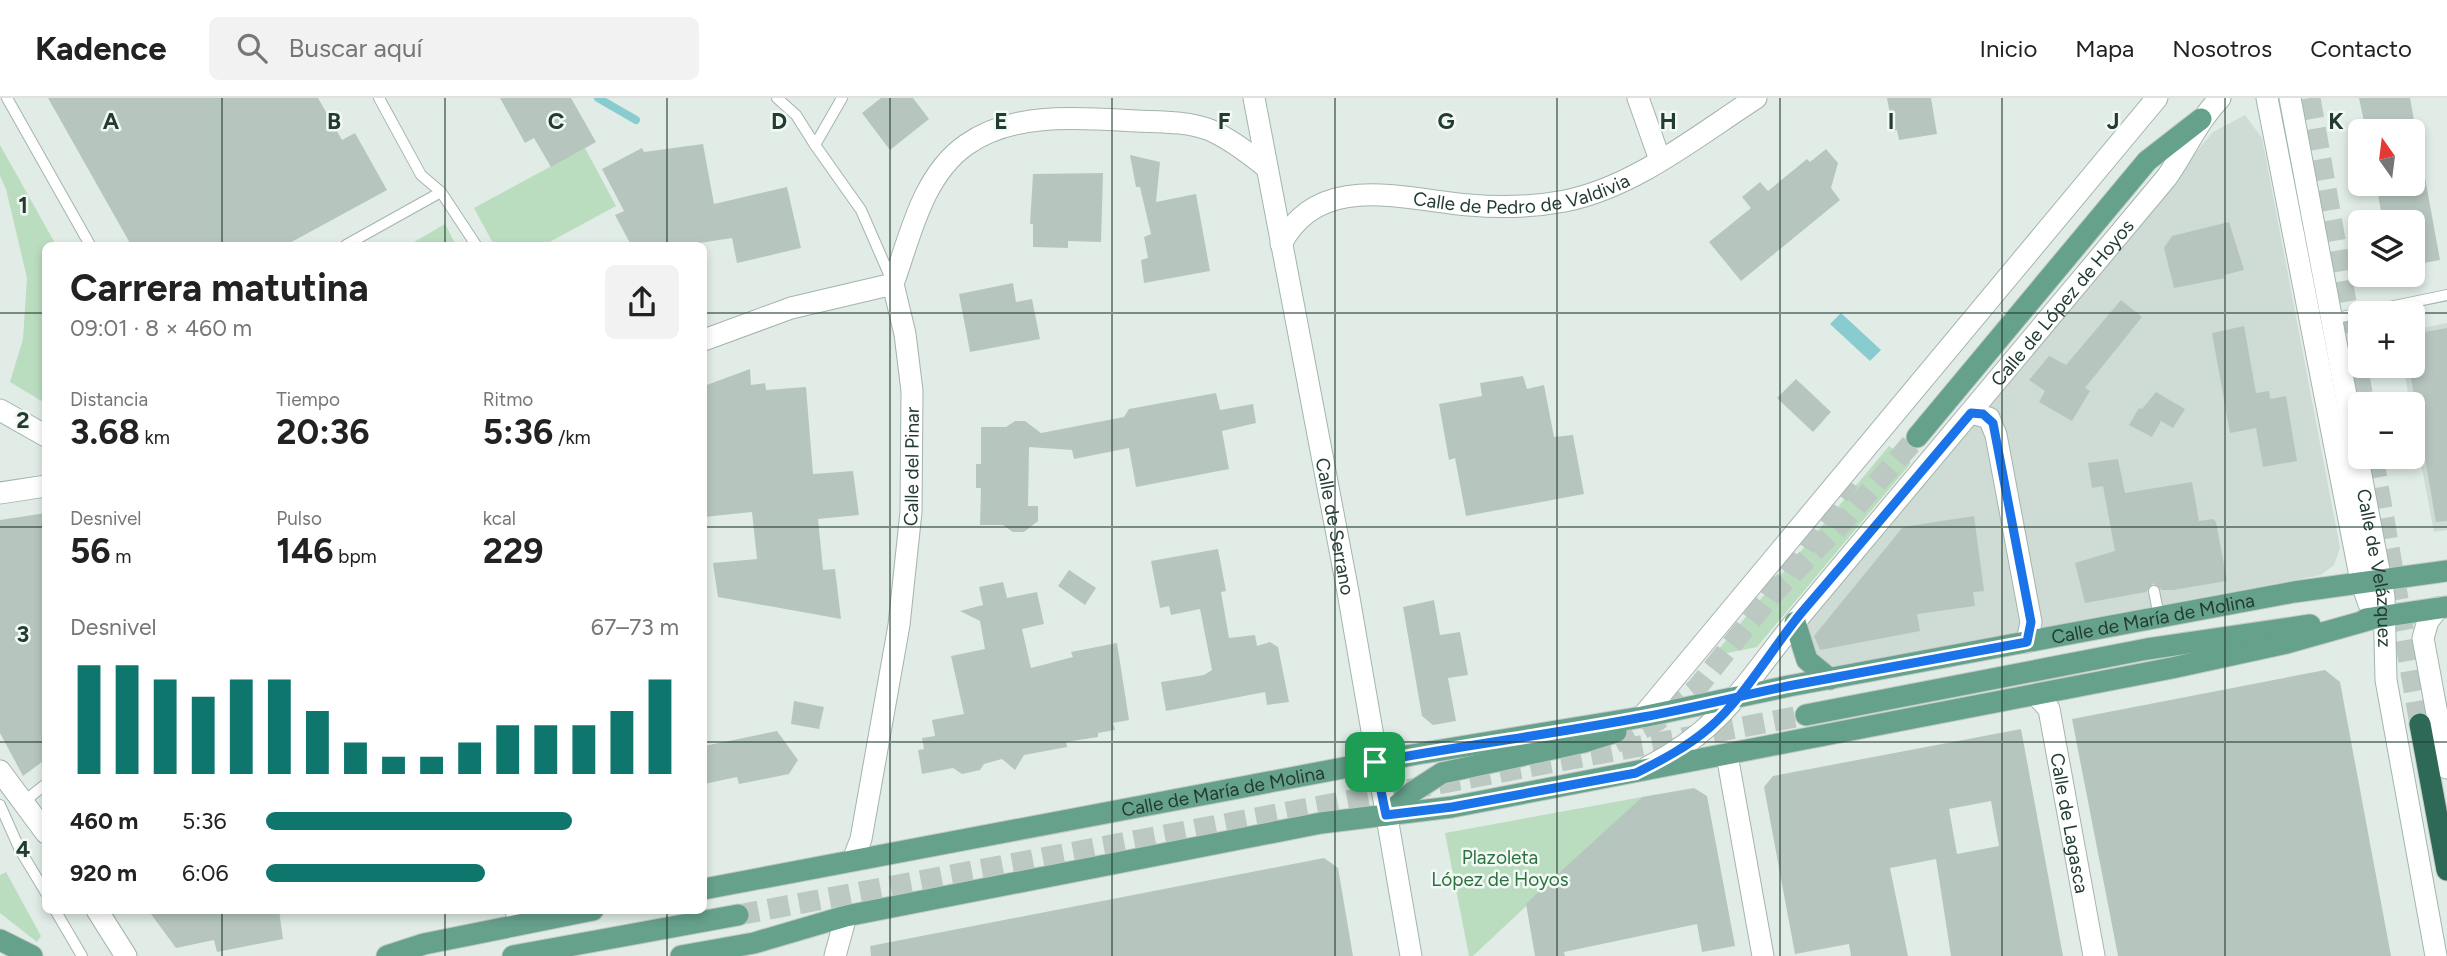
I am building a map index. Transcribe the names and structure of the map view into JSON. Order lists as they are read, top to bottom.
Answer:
{
  "streets": {
    "main road": ["Calle de María de Molina"],
    "street": [
      "Calle de Pedro de Valdivia",
      "Calle de López de Hoyos",
      "Calle del Pinar",
      "Calle de Serrano",
      "Calle de Velázquez",
      "Calle de Lagasca"
    ]
  },
  "crossings": [
    ["Calle de Pedro de Valdivia", "Calle de Serrano"],
    ["Calle de López de Hoyos", "Calle de María de Molina"],
    ["Calle del Pinar", "Calle de María de Molina"],
    ["Calle de Serrano", "Calle de María de Molina"],
    ["Calle de Velázquez", "Calle de María de Molina"],
    ["Calle de María de Molina", "Calle de Lagasca"]
  ],
  "parks": ["Plazoleta López de Hoyos"],
  "north": "top",
  "page": {
    "header": "Kadence",
    "search": "Buscar aquí",
    "nav": [
      "Inicio",
      "Mapa",
      "Nosotros",
      "Contacto"
    ],
    "map_buttons": ["+", "−"],
    "heading": ["Carrera matutina", "09:01 · 8 × 460 m"],
    "stats": [
      ["Distancia", "3.68 km"],
      ["Tiempo", "20:36"],
      ["Ritmo", "5:36 /km"],
      ["Desnivel", "56 m"],
      ["Pulso", "146 bpm"],
      ["kcal", "229"]
    ],
    "chart": ["Desnivel", "67–73 m"],
    "list": [
      {
        "name": "460 m",
        "note": "5:36"
      },
      {
        "name": "920 m",
        "note": "6:06"
      }
    ]
  },
  "grid": {
    "columns": [
      "A",
      "B",
      "C",
      "D",
      "E",
      "F",
      "G",
      "H",
      "I",
      "J",
      "K"
    ],
    "rows": [
      "1",
      "2",
      "3",
      "4"
    ]
  }
}
